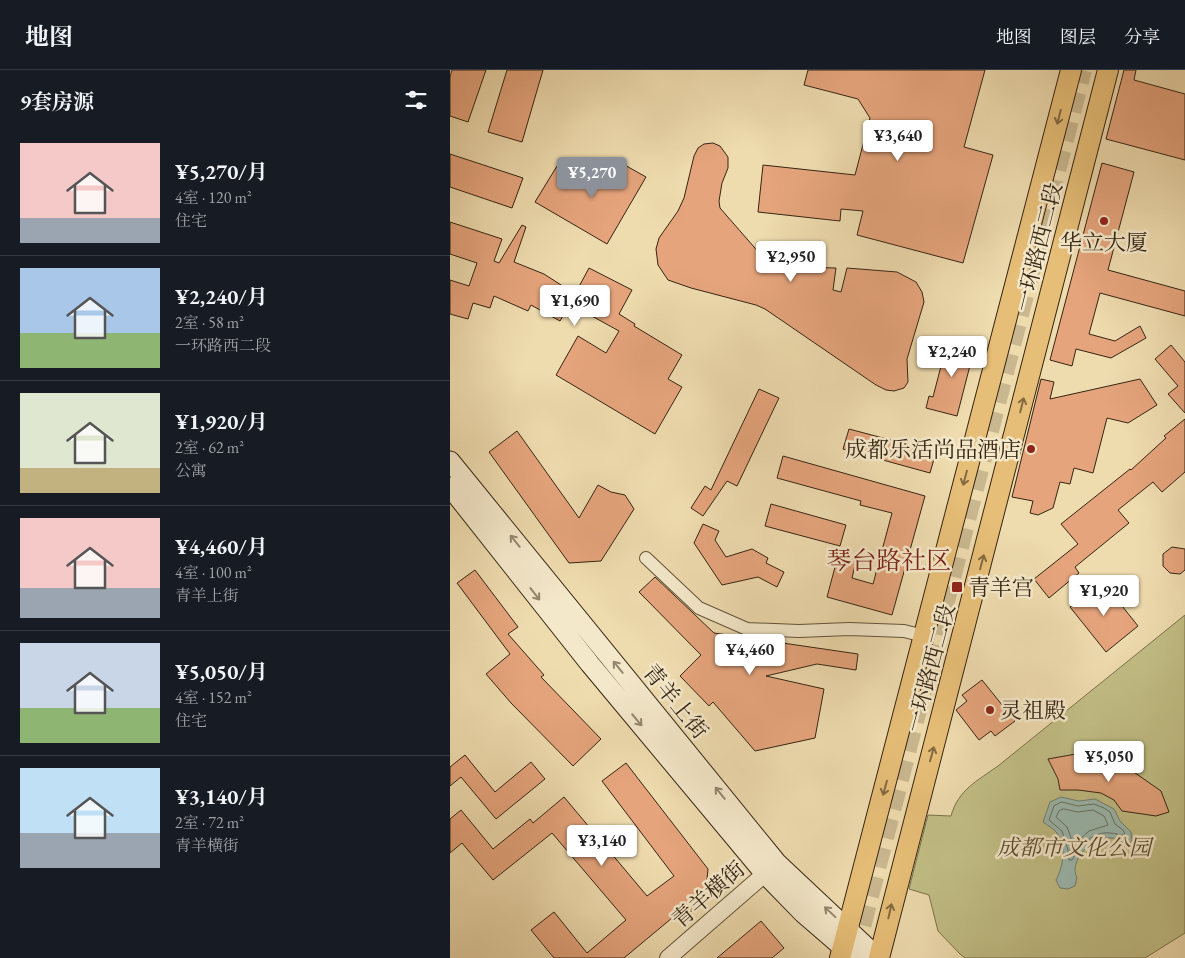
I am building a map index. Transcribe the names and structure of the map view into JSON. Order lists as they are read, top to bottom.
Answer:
{
  "streets": {
    "main road": ["一环路西二段", "青羊上街"],
    "street": ["青羊横街"]
  },
  "crossings": [
    ["一环路西二段", "青羊上街"],
    ["青羊上街", "青羊横街"]
  ],
  "districts": ["琴台路社区"],
  "parks": ["成都市文化公园"],
  "places": {
    "other": ["华立大厦", "成都乐活尚品酒店", "灵祖殿"],
    "transit": ["青羊宫"]
  },
  "page": {
    "header": "地图",
    "nav": ["地图", "图层", "分享"],
    "heading": "9套房源",
    "price": [
      "¥3,640",
      "¥5,270",
      "¥2,950",
      "¥1,690",
      "¥2,240",
      "¥1,920",
      "¥4,460",
      "¥5,050",
      "¥3,140"
    ],
    "list": [
      {
        "name": "¥5,270/月",
        "note": "4室 · 120 m² · 住宅"
      },
      {
        "name": "¥2,240/月",
        "note": "2室 · 58 m² · 一环路西二段"
      },
      {
        "name": "¥1,920/月",
        "note": "2室 · 62 m² · 公寓"
      },
      {
        "name": "¥4,460/月",
        "note": "4室 · 100 m² · 青羊上街"
      },
      {
        "name": "¥5,050/月",
        "note": "4室 · 152 m² · 住宅"
      },
      {
        "name": "¥3,140/月",
        "note": "2室 · 72 m² · 青羊横街"
      }
    ]
  }
}
